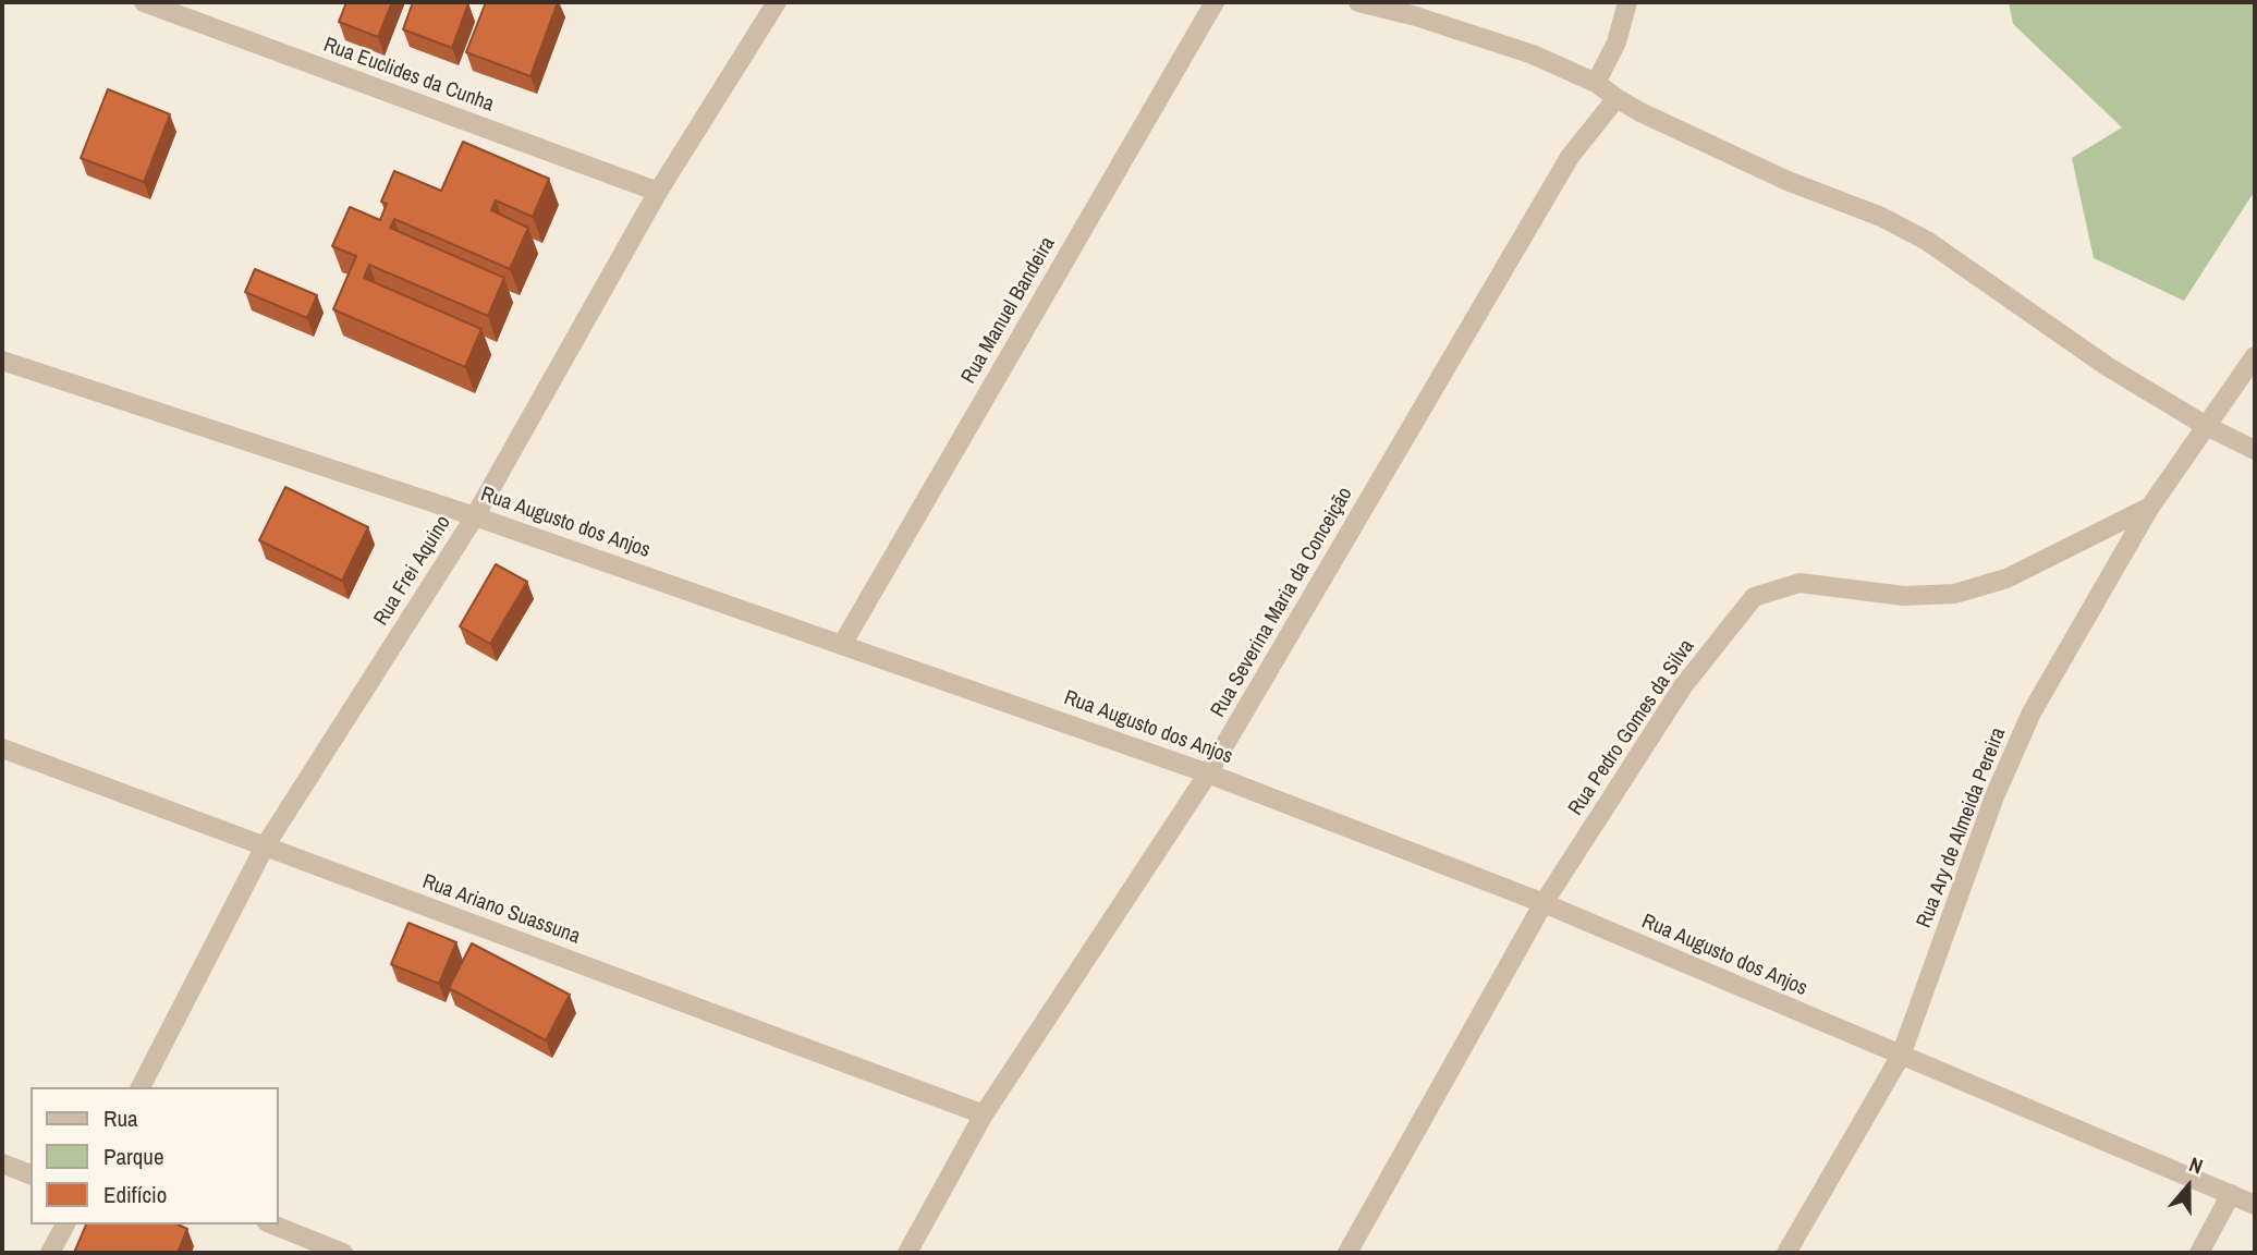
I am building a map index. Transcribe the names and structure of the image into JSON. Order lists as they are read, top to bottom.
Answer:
{
  "streets": {
    "street": [
      "Rua Euclides da Cunha",
      "Rua Manuel Bandeira",
      "Rua Augusto dos Anjos",
      "Rua Frei Aquino",
      "Rua Severina Maria da Conceição",
      "Rua Pedro Gomes da Silva",
      "Rua Ary de Almeida Pereira",
      "Rua Ariano Suassuna"
    ]
  },
  "crossings": [
    ["Rua Euclides da Cunha", "Rua Frei Aquino"],
    ["Rua Manuel Bandeira", "Rua Augusto dos Anjos"],
    ["Rua Augusto dos Anjos", "Rua Frei Aquino"],
    ["Rua Augusto dos Anjos", "Rua Severina Maria da Conceição"],
    ["Rua Augusto dos Anjos", "Rua Pedro Gomes da Silva"],
    ["Rua Augusto dos Anjos", "Rua Ary de Almeida Pereira"],
    ["Rua Frei Aquino", "Rua Ariano Suassuna"],
    ["Rua Severina Maria da Conceição", "Rua Ariano Suassuna"],
    ["Rua Pedro Gomes da Silva", "Rua Ary de Almeida Pereira"]
  ],
  "legend": ["Rua", "Parque", "Edifício"],
  "north": "top"
}
